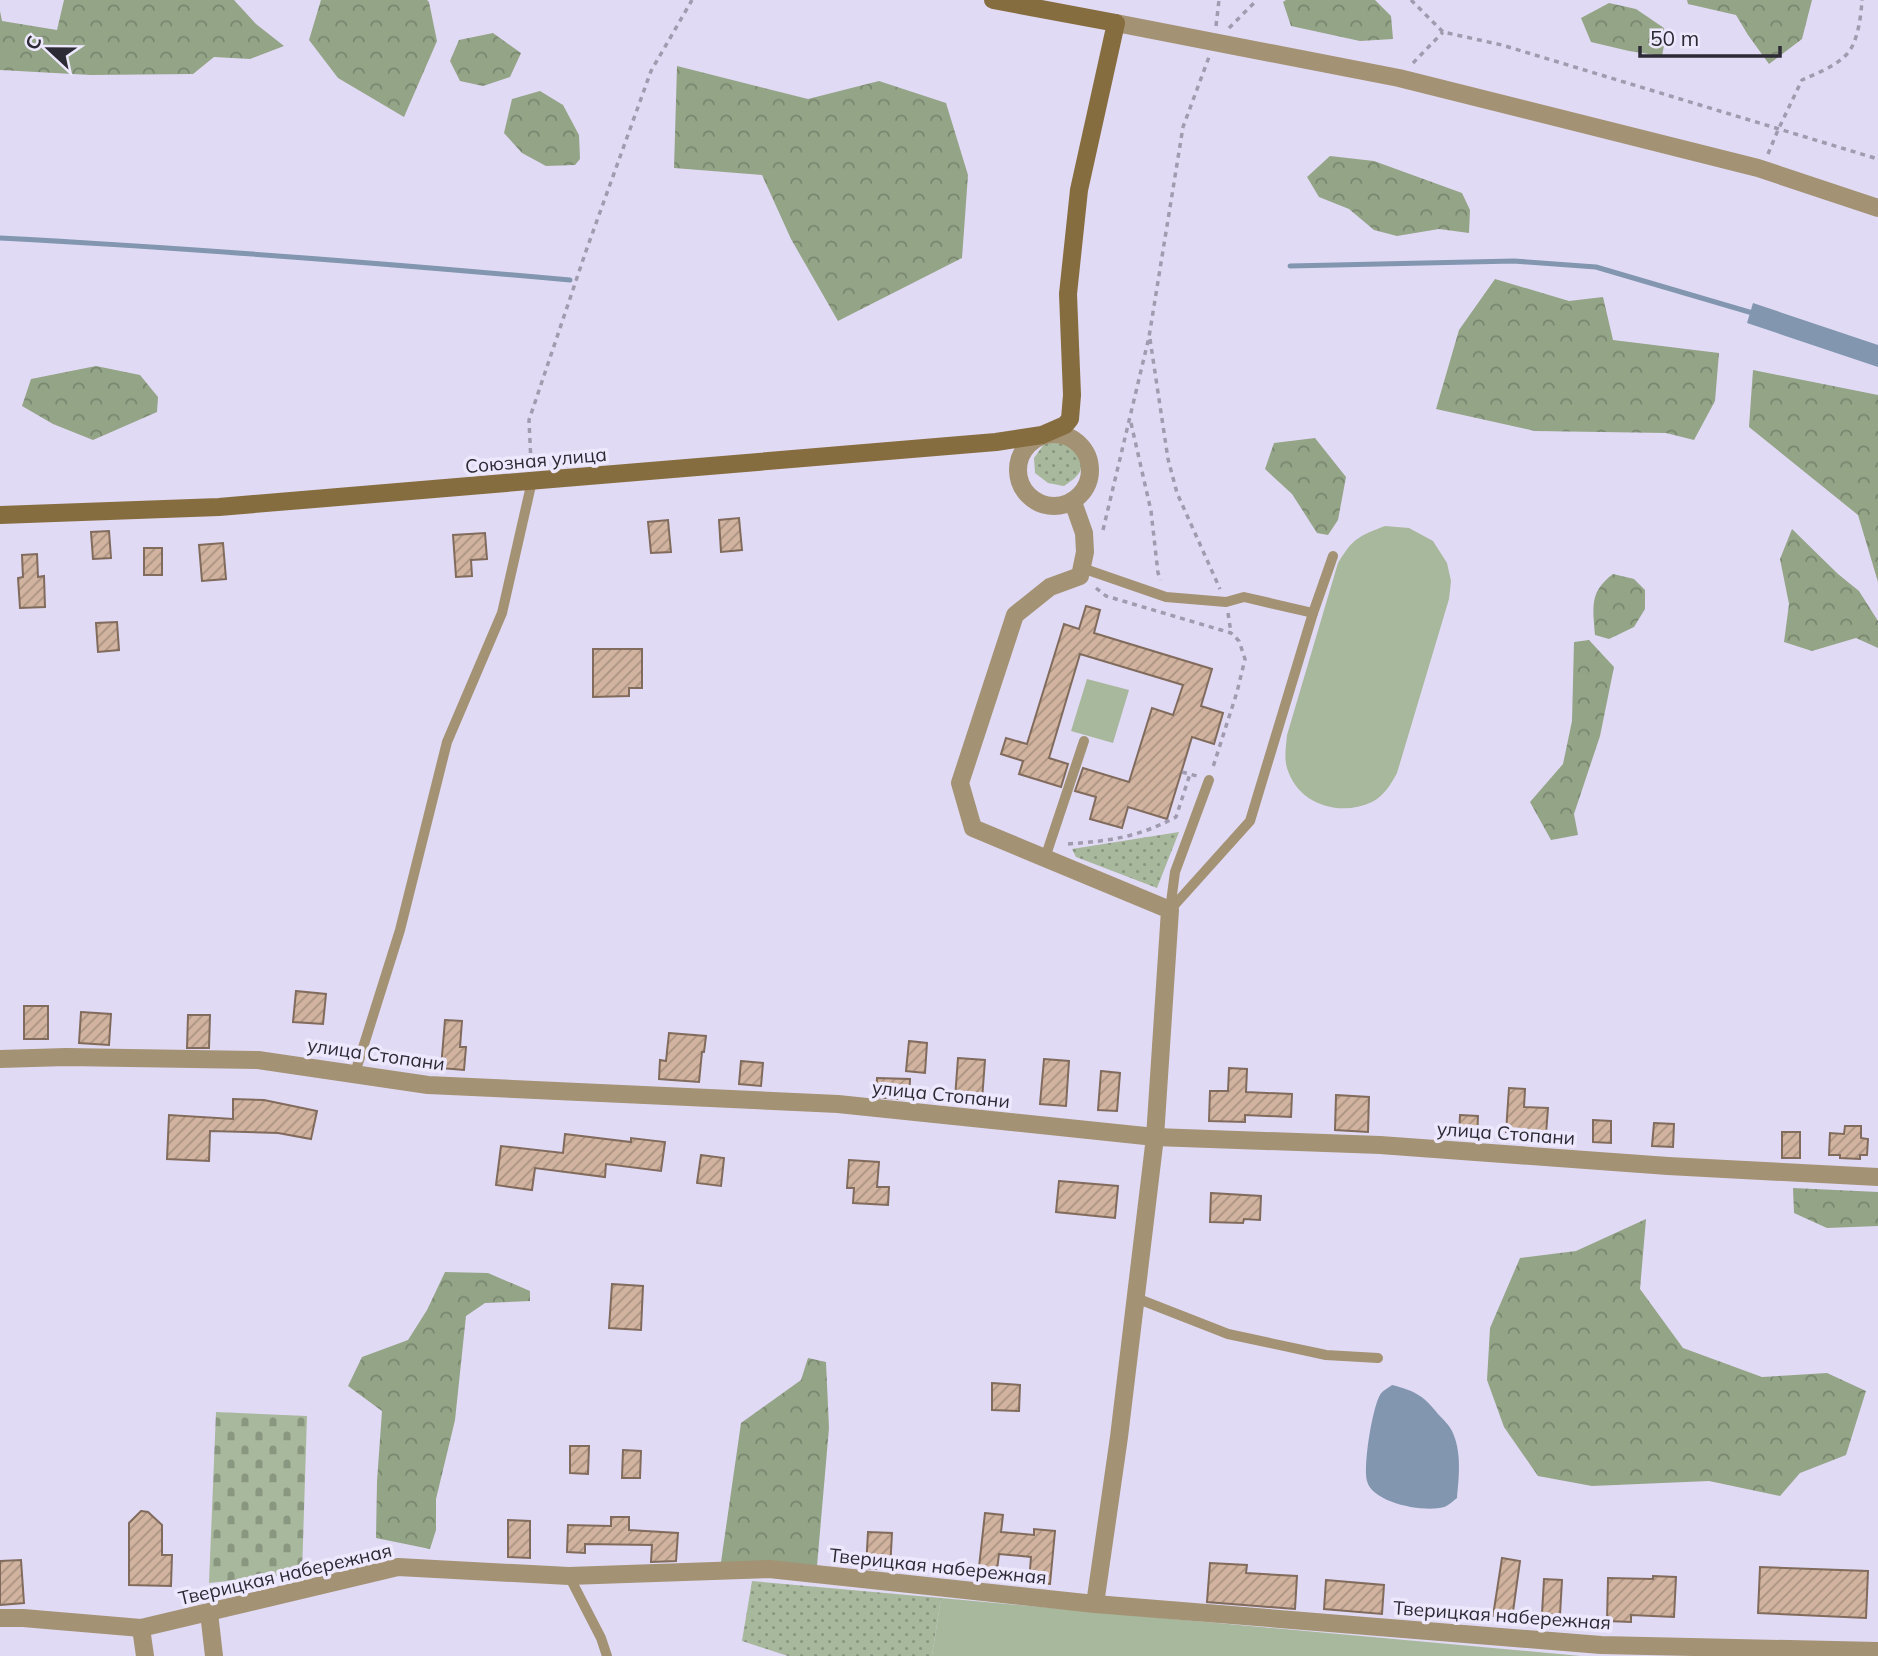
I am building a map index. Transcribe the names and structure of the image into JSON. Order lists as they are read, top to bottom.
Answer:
{
  "streets": {
    "street": ["Союзная улица", "улица Стопани", "Тверицкая набережная"]
  },
  "scale_bar": "50 m",
  "north": "left"
}
